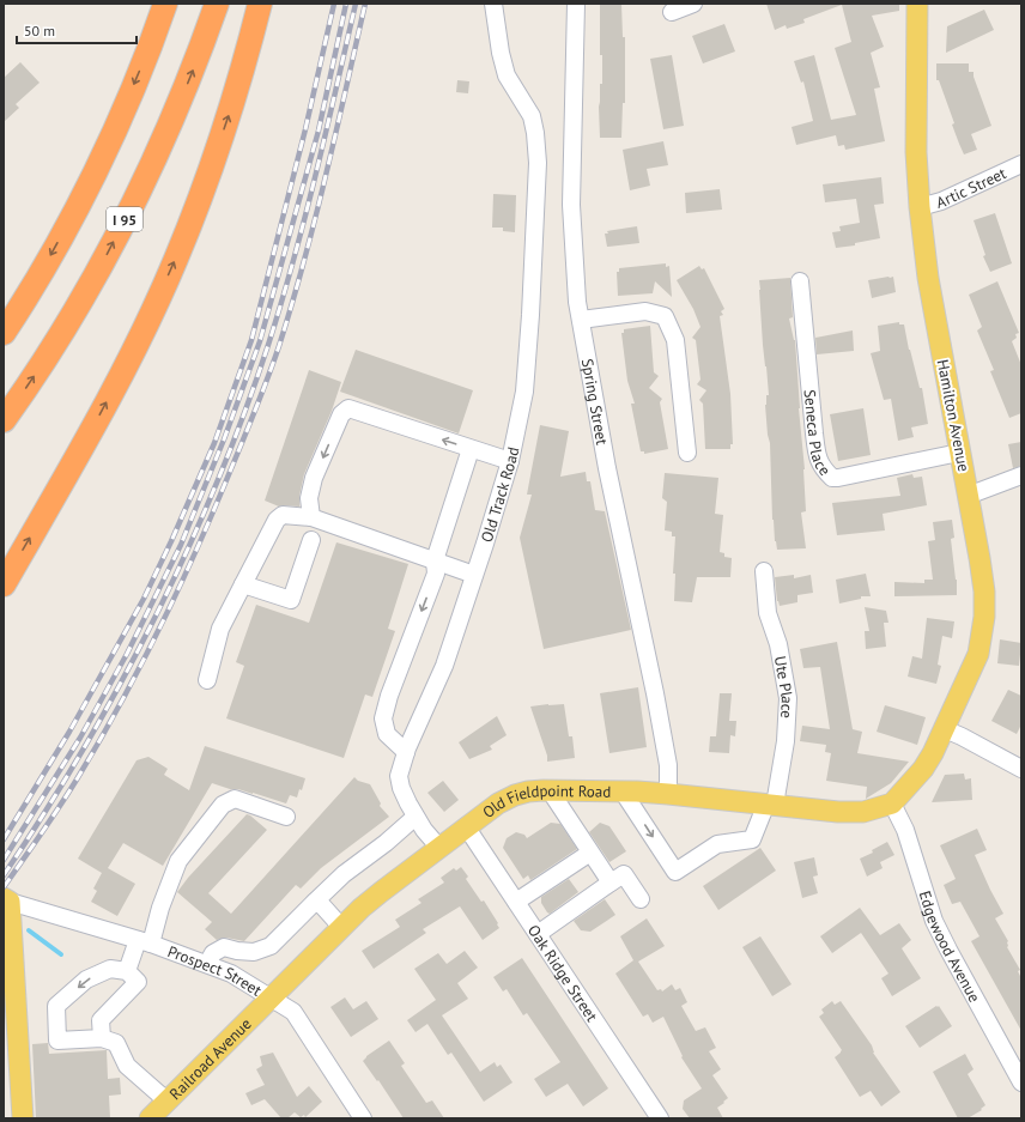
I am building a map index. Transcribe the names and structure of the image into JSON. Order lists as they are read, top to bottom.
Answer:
{
  "streets": {
    "highway": ["I 95"],
    "main road": ["Hamilton Avenue", "Old Fieldpoint Road", "Railroad Avenue"],
    "street": [
      "Artic Street",
      "Spring Street",
      "Seneca Place",
      "Old Track Road",
      "Ute Place",
      "Edgewood Avenue",
      "Prospect Street",
      "Oak Ridge Street"
    ]
  },
  "crossings": [
    ["Artic Street", "Hamilton Avenue"],
    ["Spring Street", "Old Fieldpoint Road"],
    ["Hamilton Avenue", "Seneca Place"],
    ["Hamilton Avenue", "Old Fieldpoint Road"],
    ["Hamilton Avenue", "Edgewood Avenue"],
    ["Old Track Road", "Old Fieldpoint Road"],
    ["Ute Place", "Old Fieldpoint Road"],
    ["Old Fieldpoint Road", "Edgewood Avenue"],
    ["Old Fieldpoint Road", "Prospect Street"],
    ["Old Fieldpoint Road", "Oak Ridge Street"],
    ["Old Fieldpoint Road", "Railroad Avenue"],
    ["Prospect Street", "Railroad Avenue"]
  ],
  "scale_bar": "50 m"
}
